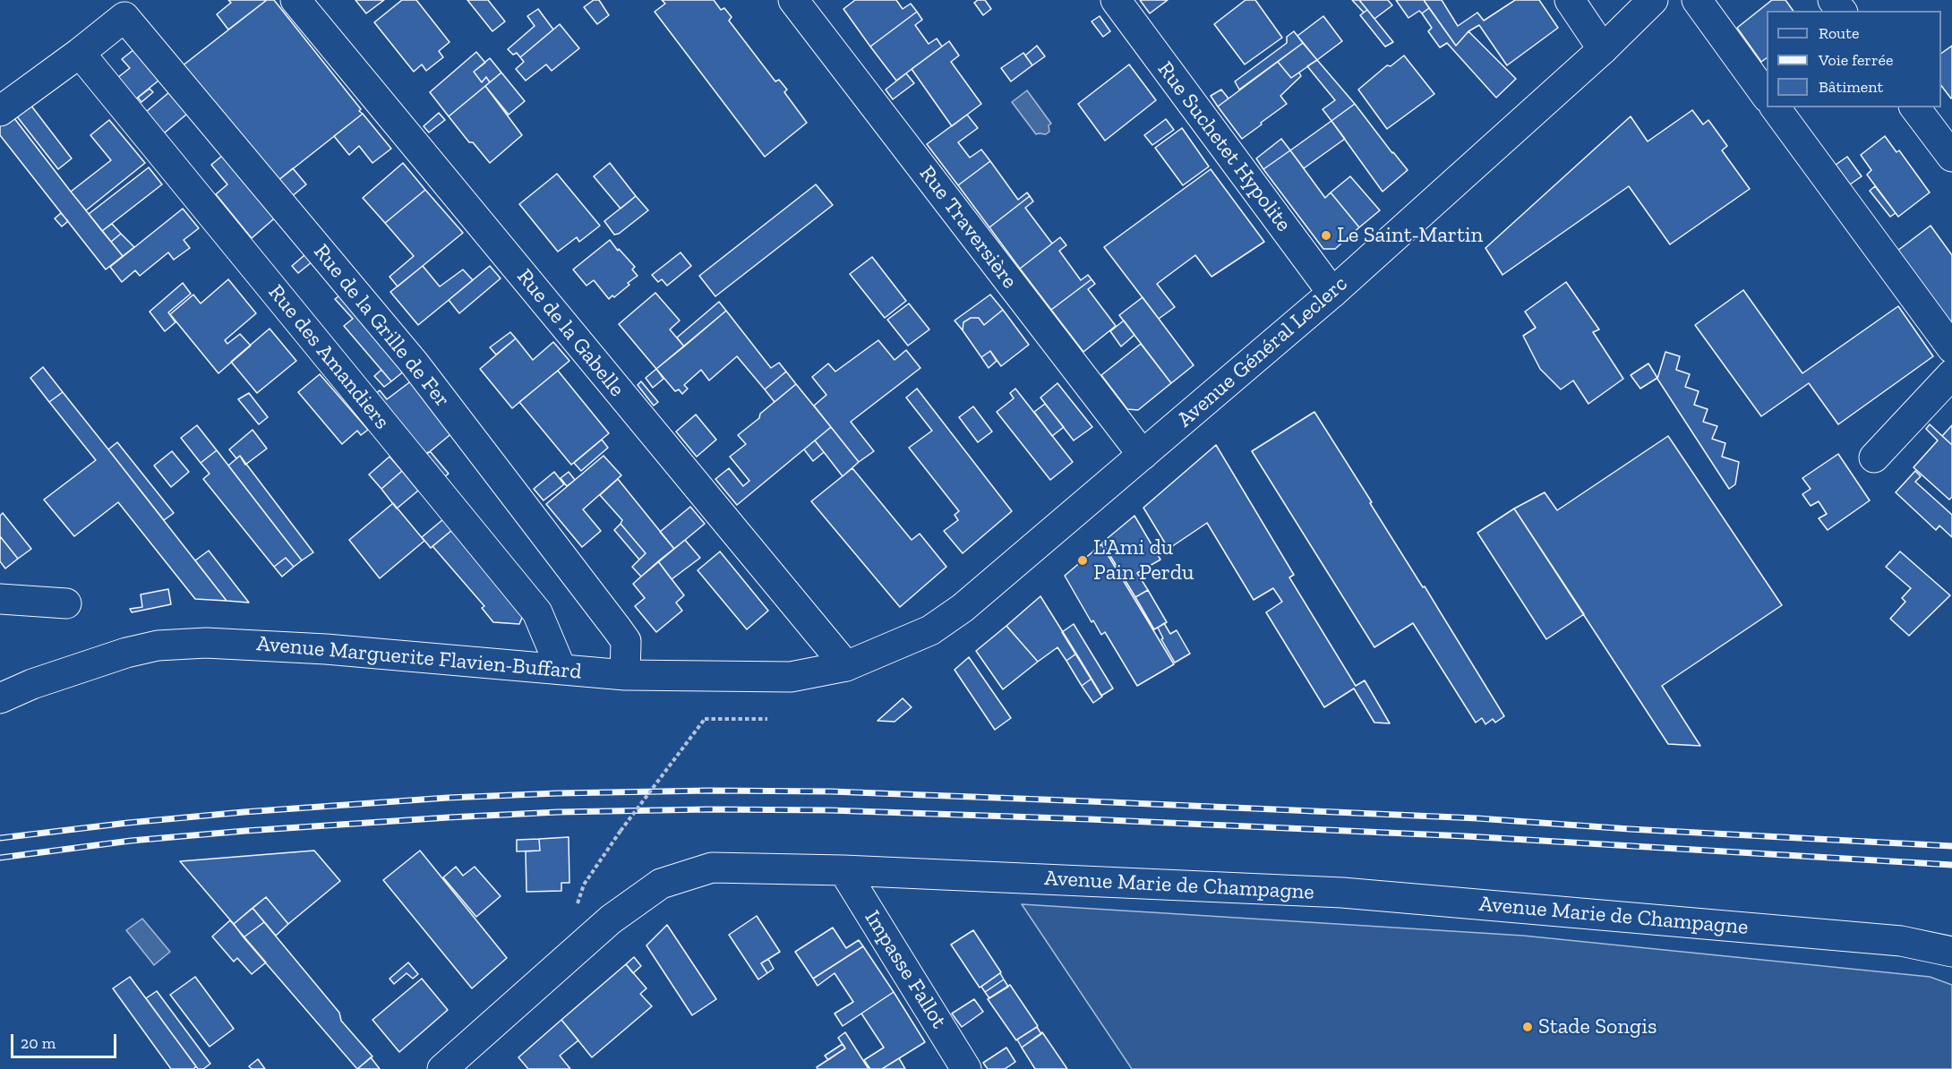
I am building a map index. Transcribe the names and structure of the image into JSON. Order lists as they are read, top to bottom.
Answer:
{
  "streets": {
    "street": [
      "Rue Suchetet Hypolite",
      "Rue Traversière",
      "Rue de la Grille de Fer",
      "Rue de la Gabelle",
      "Avenue Général Leclerc",
      "Rue des Amandiers",
      "Avenue Marguerite Flavien-Buffard",
      "Avenue Marie de Champagne",
      "Impasse Fallot"
    ]
  },
  "crossings": [
    ["Rue Suchetet Hypolite", "Avenue Général Leclerc"],
    ["Rue Traversière", "Avenue Général Leclerc"],
    ["Rue de la Grille de Fer", "Rue des Amandiers"],
    ["Rue de la Grille de Fer", "Avenue Marguerite Flavien-Buffard"],
    ["Rue de la Gabelle", "Avenue Général Leclerc"],
    ["Rue de la Gabelle", "Avenue Marguerite Flavien-Buffard"],
    ["Avenue Général Leclerc", "Avenue Marguerite Flavien-Buffard"],
    ["Rue des Amandiers", "Avenue Marguerite Flavien-Buffard"],
    ["Avenue Marie de Champagne", "Impasse Fallot"]
  ],
  "places": ["Le Saint-Martin", "L'Ami du Pain Perdu", "Stade Songis"],
  "legend": ["Route", "Voie ferrée", "Bâtiment"],
  "scale_bar": "20 m"
}
